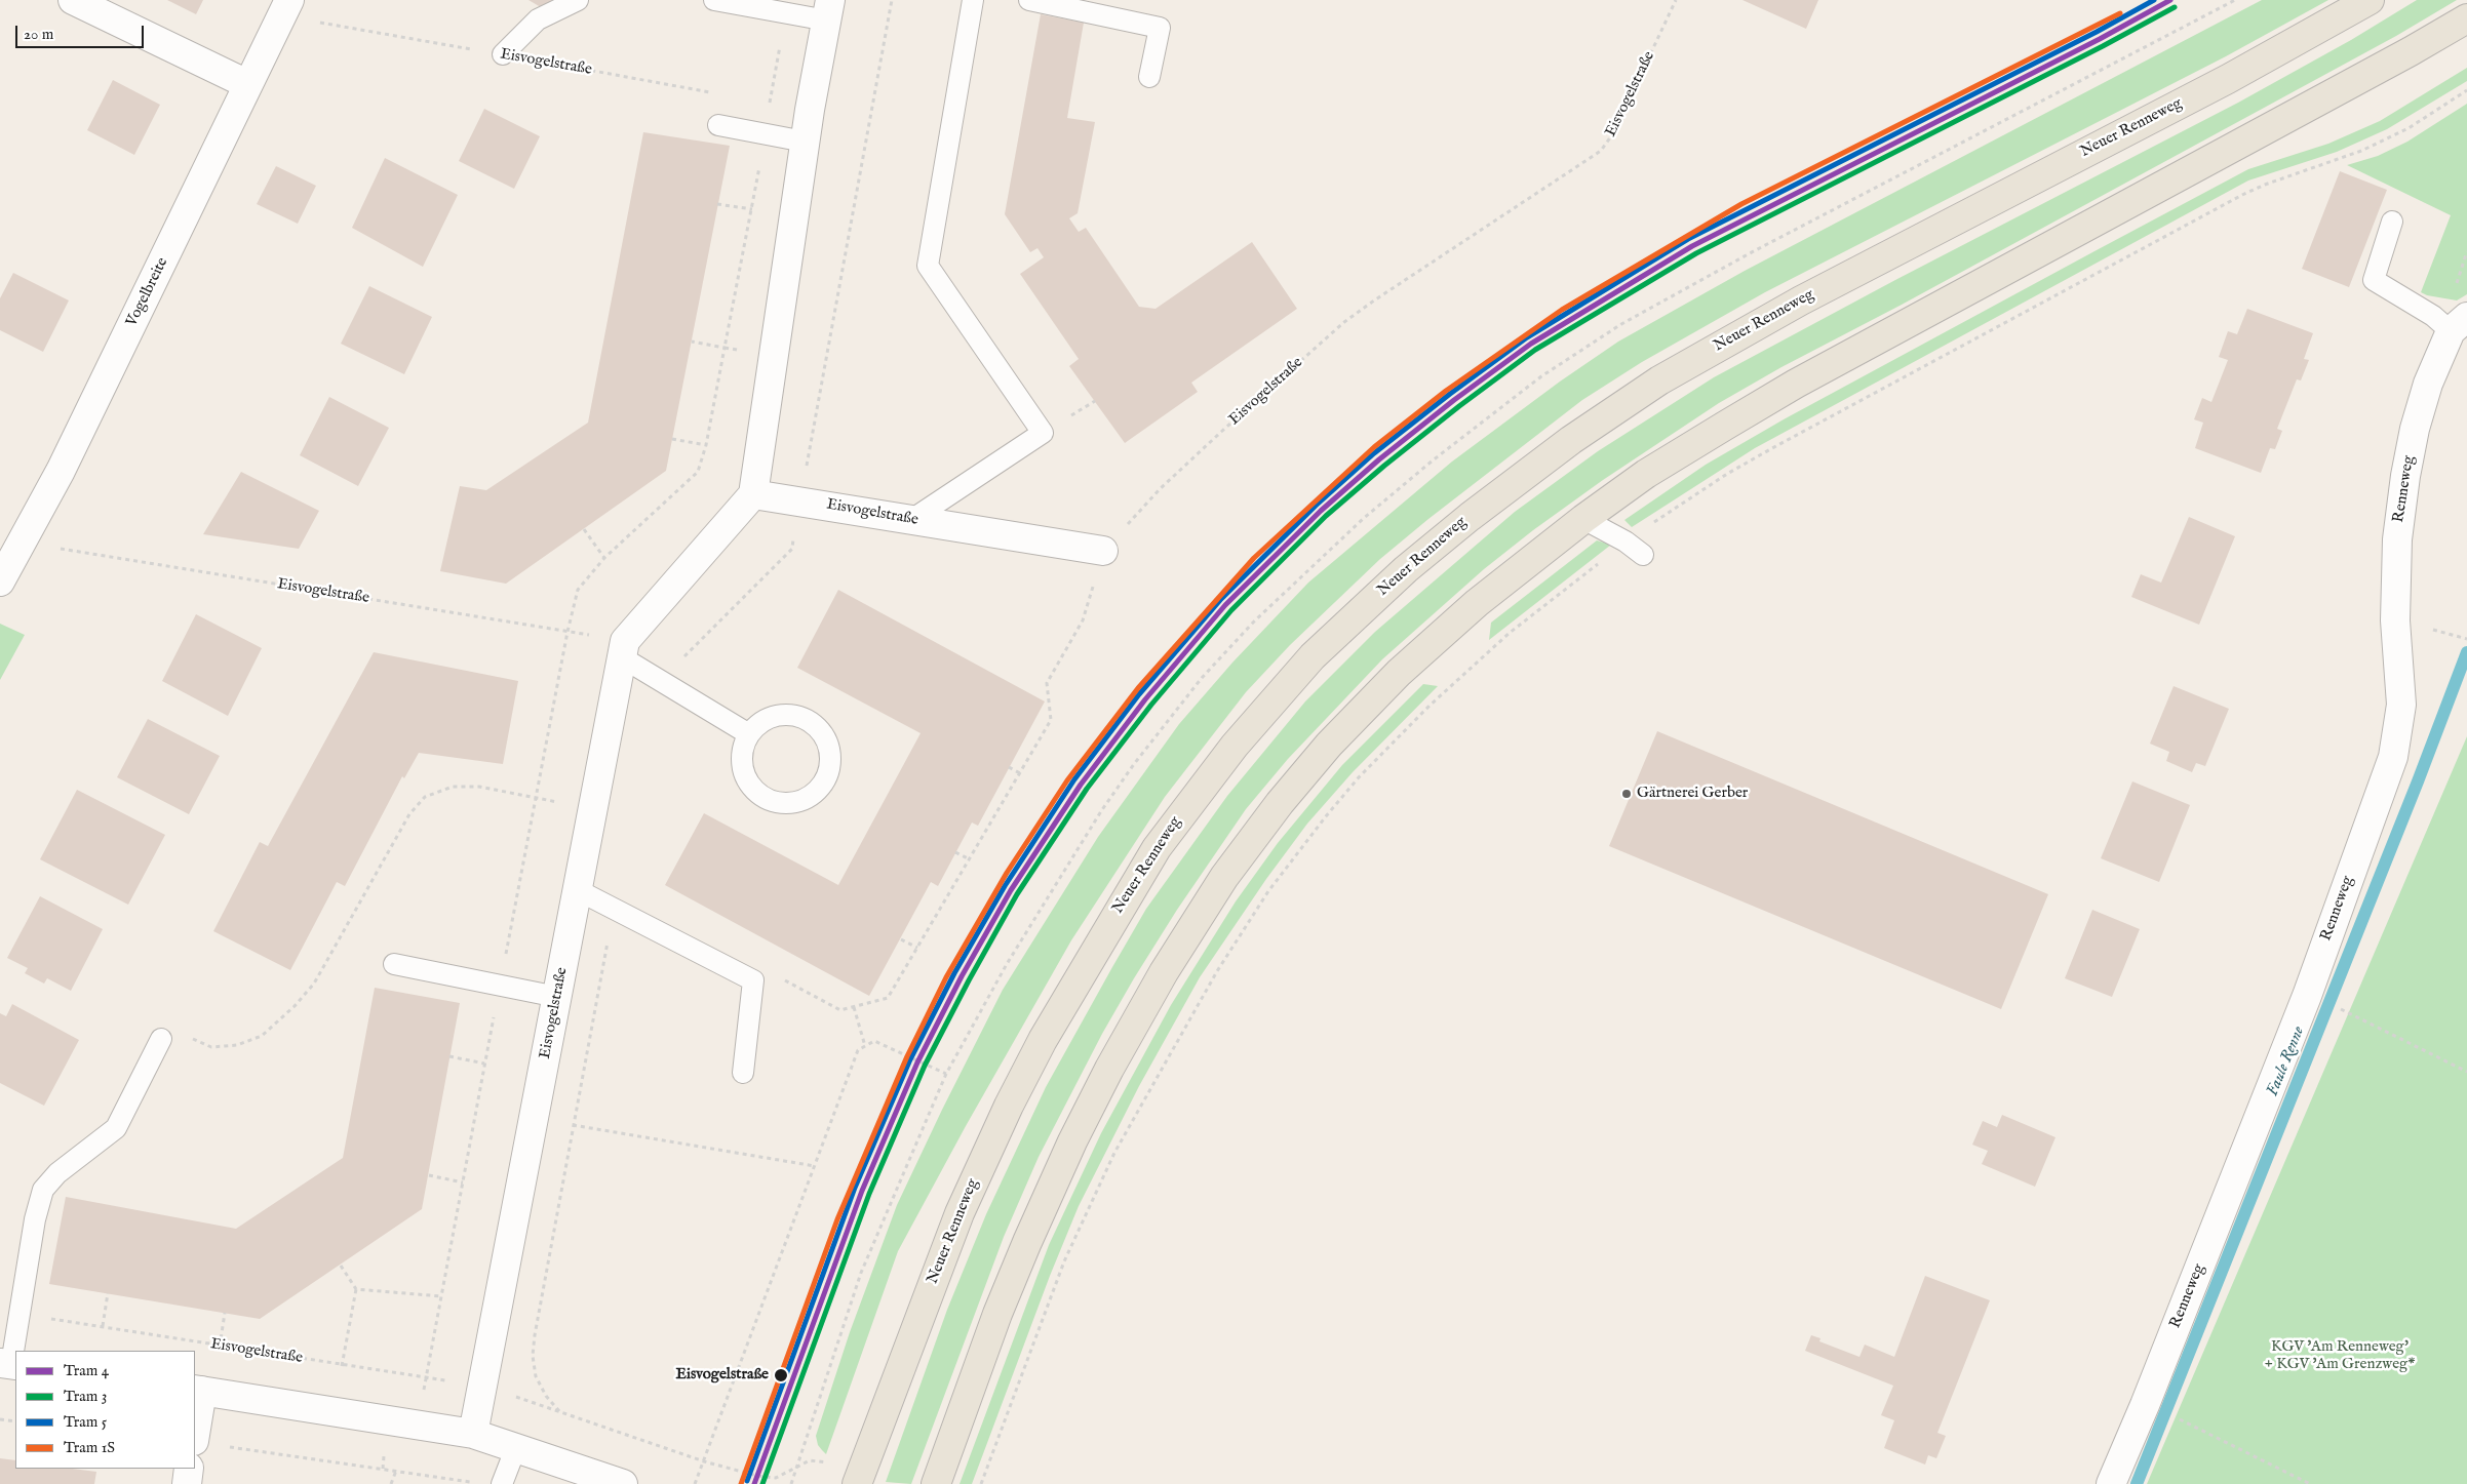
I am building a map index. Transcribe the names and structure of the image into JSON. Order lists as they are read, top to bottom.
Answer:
{
  "streets": {
    "main road": ["Neuer Renneweg"],
    "street": ["Eisvogelstraße", "Vogelbreite", "Renneweg"]
  },
  "crossings": [
    ["Eisvogelstraße", "Vogelbreite"]
  ],
  "water": ["Faule Renne"],
  "parks": ["KGV 'Am Renneweg' + KGV 'Am Grenzweg*"],
  "places": ["Gärtnerei Gerber", "Eisvogelstraße"],
  "lines": [
    "tram line 4",
    "tram line 5",
    "tram line 3",
    "tram line 1S"
  ],
  "legend": [
    "Tram 4",
    "Tram 3",
    "Tram 5",
    "Tram 1S"
  ],
  "scale_bar": "20 m"
}
